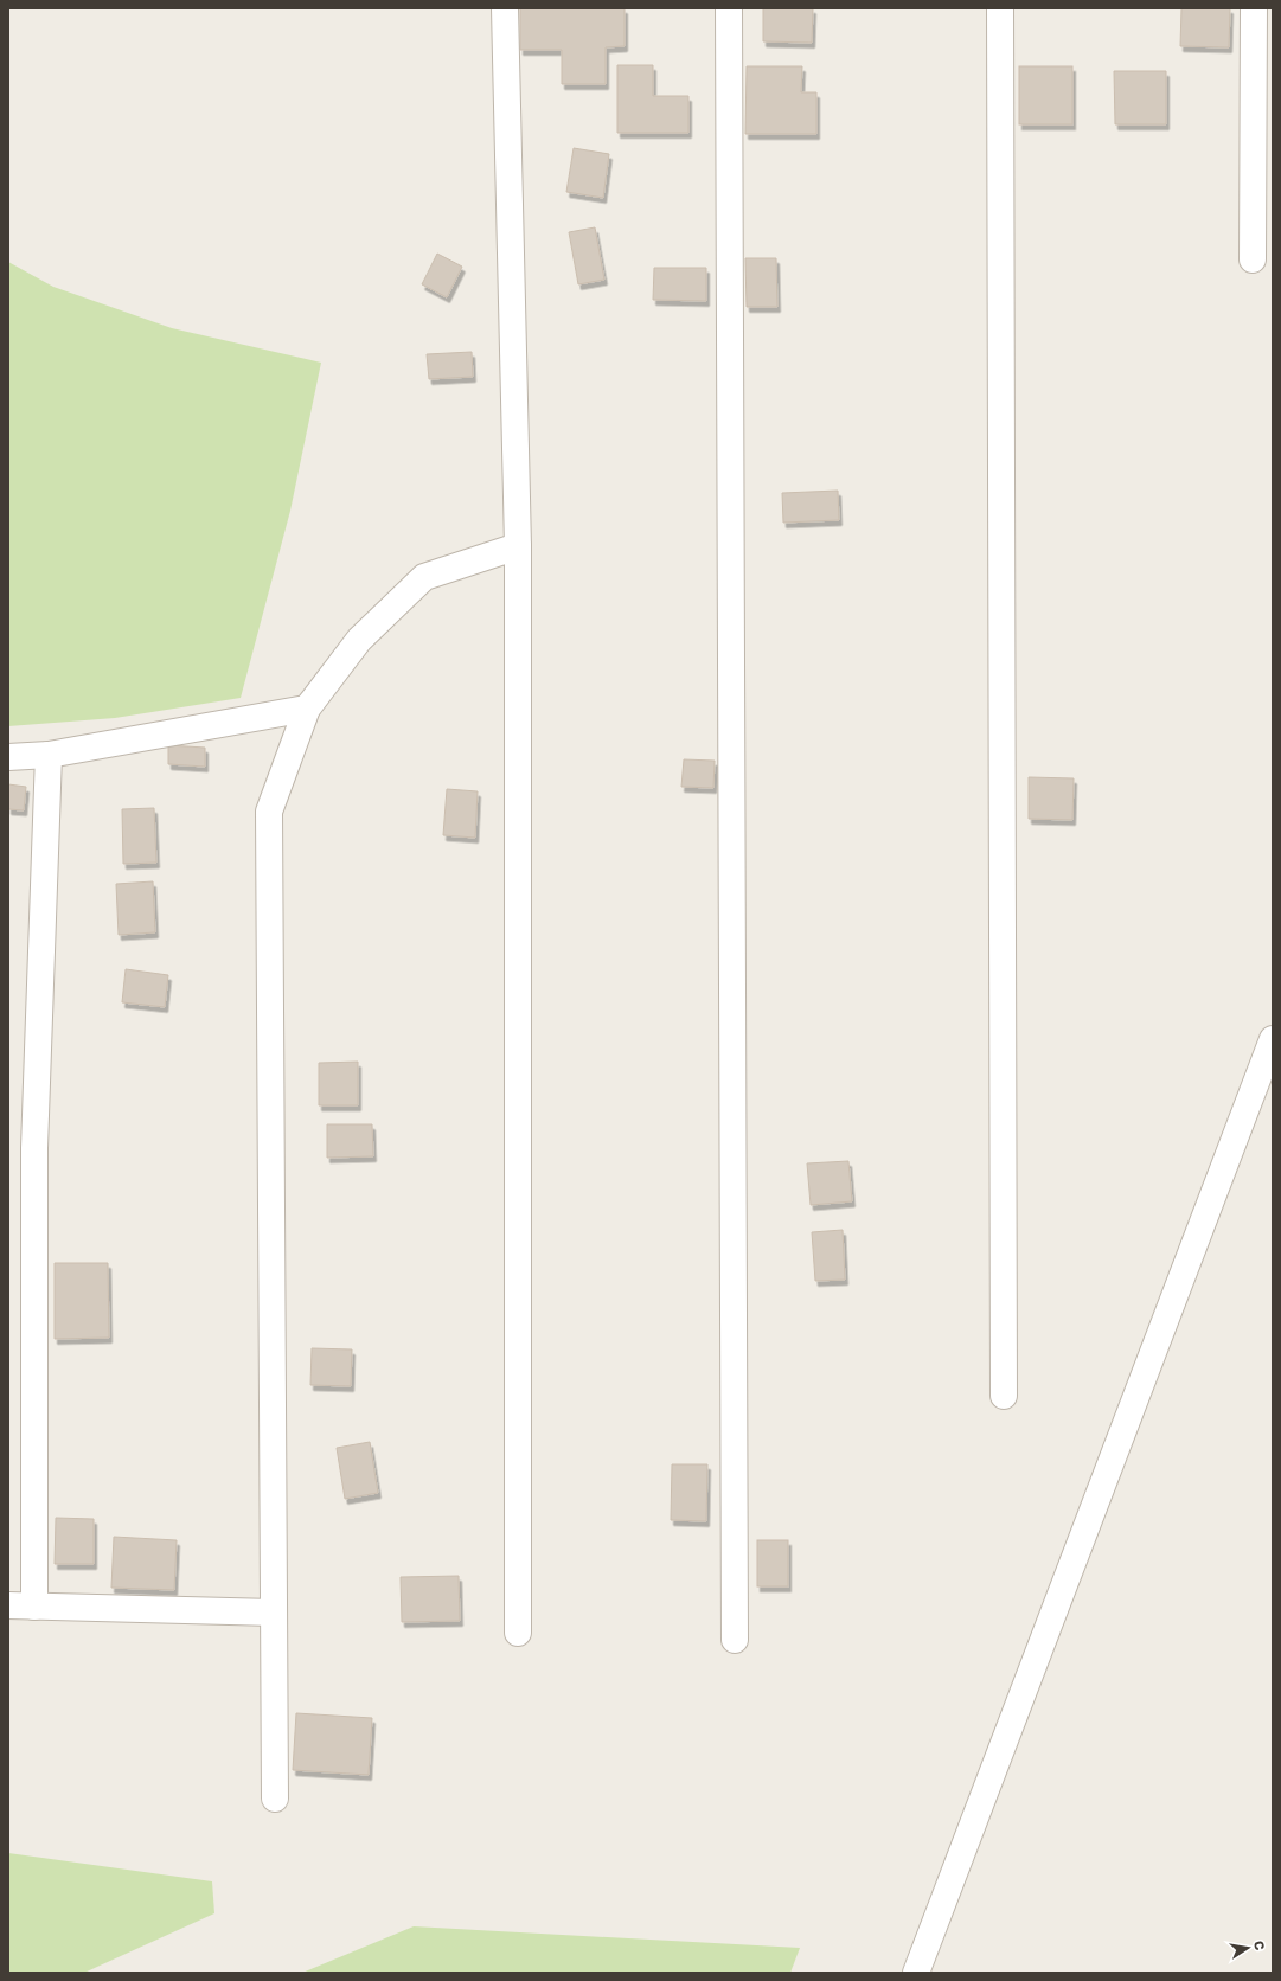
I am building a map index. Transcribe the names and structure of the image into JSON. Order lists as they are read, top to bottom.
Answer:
{
  "north": "right"
}
